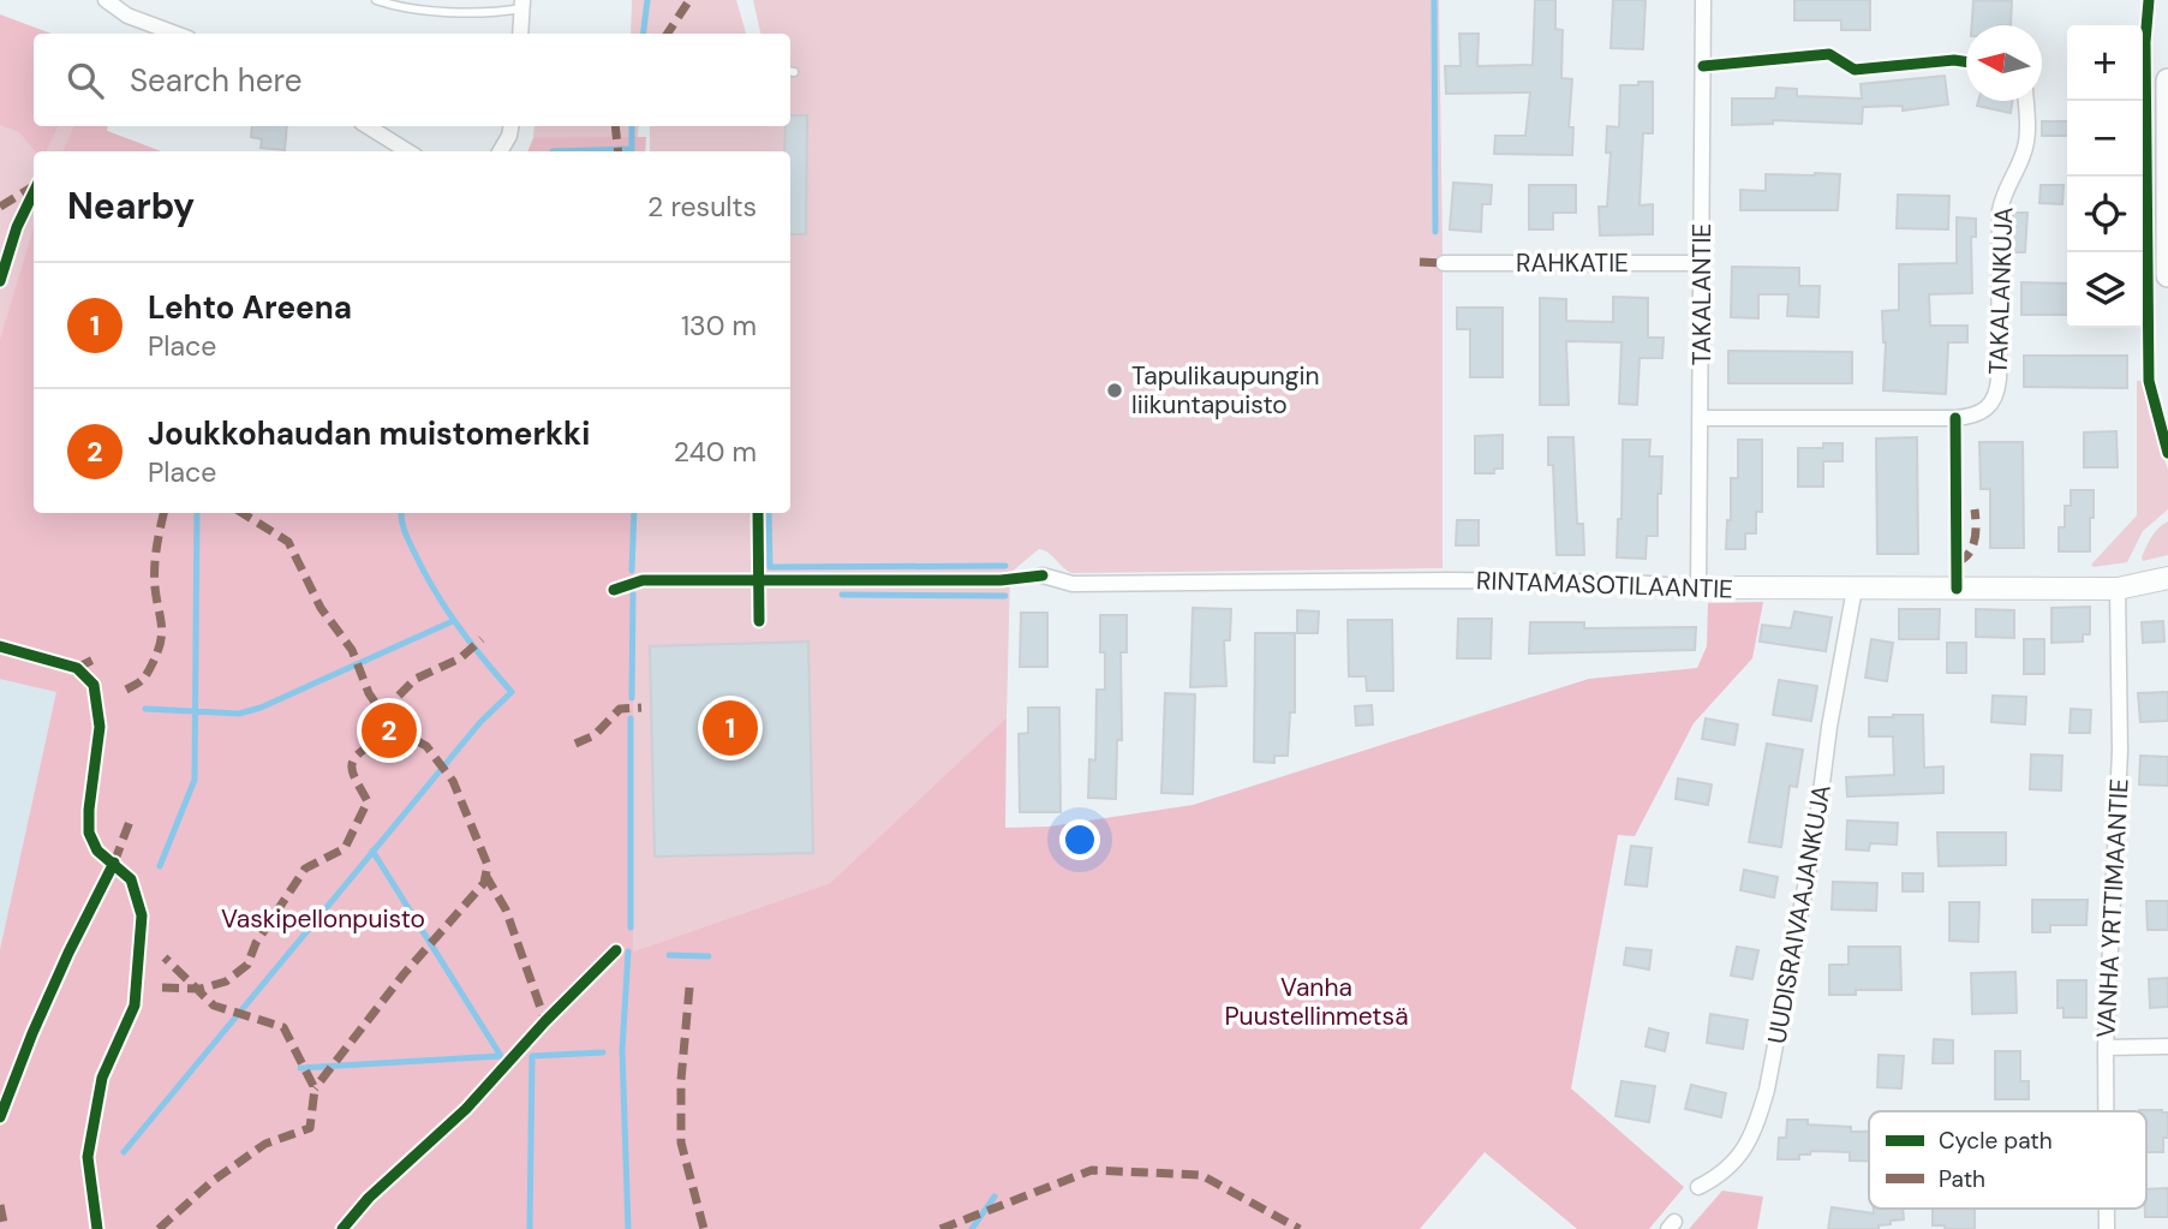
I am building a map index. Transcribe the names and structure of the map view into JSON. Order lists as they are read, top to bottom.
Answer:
{
  "streets": {
    "street": [
      "RAHKATIE",
      "TAKALANKUJA",
      "TAKALANTIE",
      "RINTAMASOTILAANTIE",
      "VANHA YRTTIMAANTIE",
      "UUDISRAIVAAJANKUJA"
    ]
  },
  "crossings": [
    ["RAHKATIE", "TAKALANTIE"],
    ["TAKALANKUJA", "TAKALANTIE"],
    ["TAKALANTIE", "RINTAMASOTILAANTIE"],
    ["RINTAMASOTILAANTIE", "VANHA YRTTIMAANTIE"],
    ["RINTAMASOTILAANTIE", "UUDISRAIVAAJANKUJA"]
  ],
  "parks": ["Vaskipellonpuisto", "Vanha Puustellinmetsä"],
  "places": ["Tapulikaupungin liikuntapuisto"],
  "legend": ["Cycle path", "Path"],
  "north": "left",
  "page": {
    "map_buttons": ["+", "−"],
    "search": "Search here",
    "heading": ["Nearby", "2 results"],
    "list": [
      {
        "mark": "1",
        "name": "Lehto Areena",
        "note": "Place",
        "value": "130 m"
      },
      {
        "mark": "2",
        "name": "Joukkohaudan muistomerkki",
        "note": "Place",
        "value": "240 m"
      }
    ],
    "pins": ["1", "2"]
  }
}
